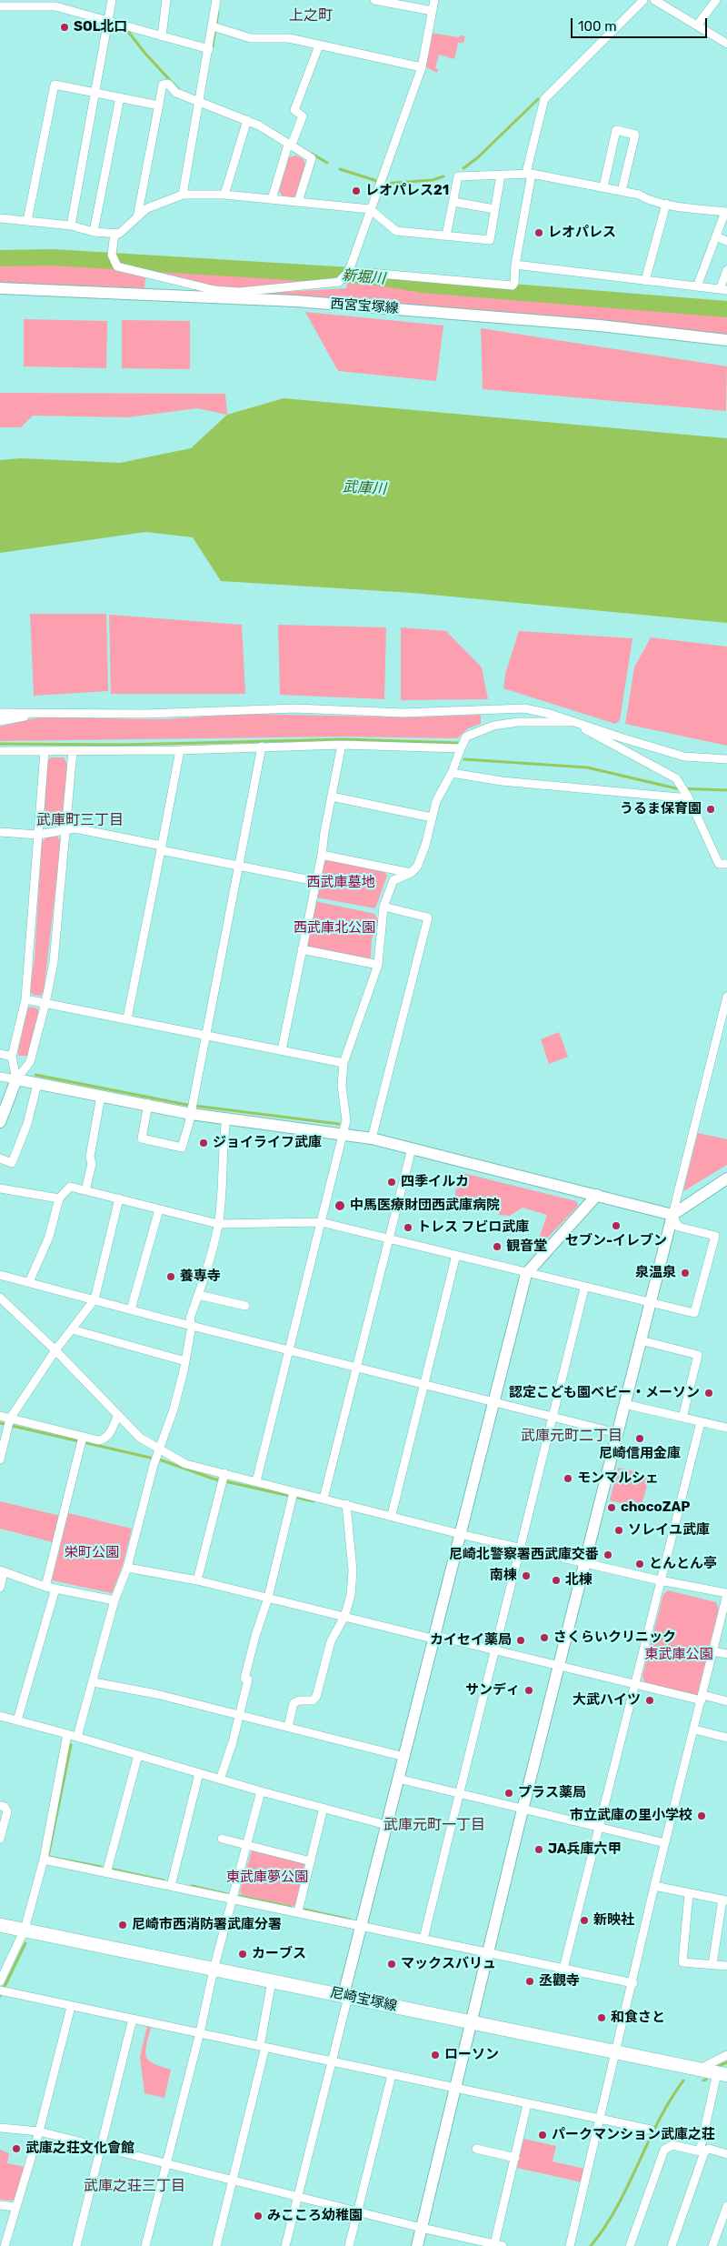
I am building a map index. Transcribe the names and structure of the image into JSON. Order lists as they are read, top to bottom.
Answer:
{
  "streets": {
    "main road": ["尼崎宝塚線"],
    "street": ["西宮宝塚線"]
  },
  "districts": [
    "上之町",
    "武庫町三丁目",
    "武庫元町二丁目",
    "武庫元町一丁目",
    "武庫之荘三丁目"
  ],
  "water": ["新堀川", "武庫川"],
  "parks": [
    "西武庫墓地",
    "西武庫北公園",
    "栄町公園",
    "東武庫公園",
    "東武庫夢公園"
  ],
  "places": [
    "SOL北口",
    "レオパレス21",
    "レオパレス",
    "うるま保育園",
    "ジョイライフ武庫",
    "四季イルカ",
    "中馬医療財団西武庫病院",
    "セブン-イレブン",
    "トレス フビロ武庫",
    "観音堂",
    "泉温泉",
    "養専寺",
    "認定こども園ベビー・メーソン",
    "尼崎信用金庫",
    "モンマルシェ",
    "chocoZAP",
    "ソレイユ武庫",
    "尼崎北警察署西武庫交番",
    "とんとん亭",
    "南棟",
    "北棟",
    "さくらいクリニック",
    "カイセイ薬局",
    "サンディ",
    "大武ハイツ",
    "プラス薬局",
    "市立武庫の里小学校",
    "JA兵庫六甲",
    "新映社",
    "尼崎市西消防署武庫分署",
    "カーブス",
    "マックスバリュ",
    "丞觀寺",
    "和食さと",
    "ローソン",
    "パークマンション武庫之荘",
    "武庫之荘文化會館",
    "みこころ幼稚園"
  ],
  "scale_bar": "100 m"
}
